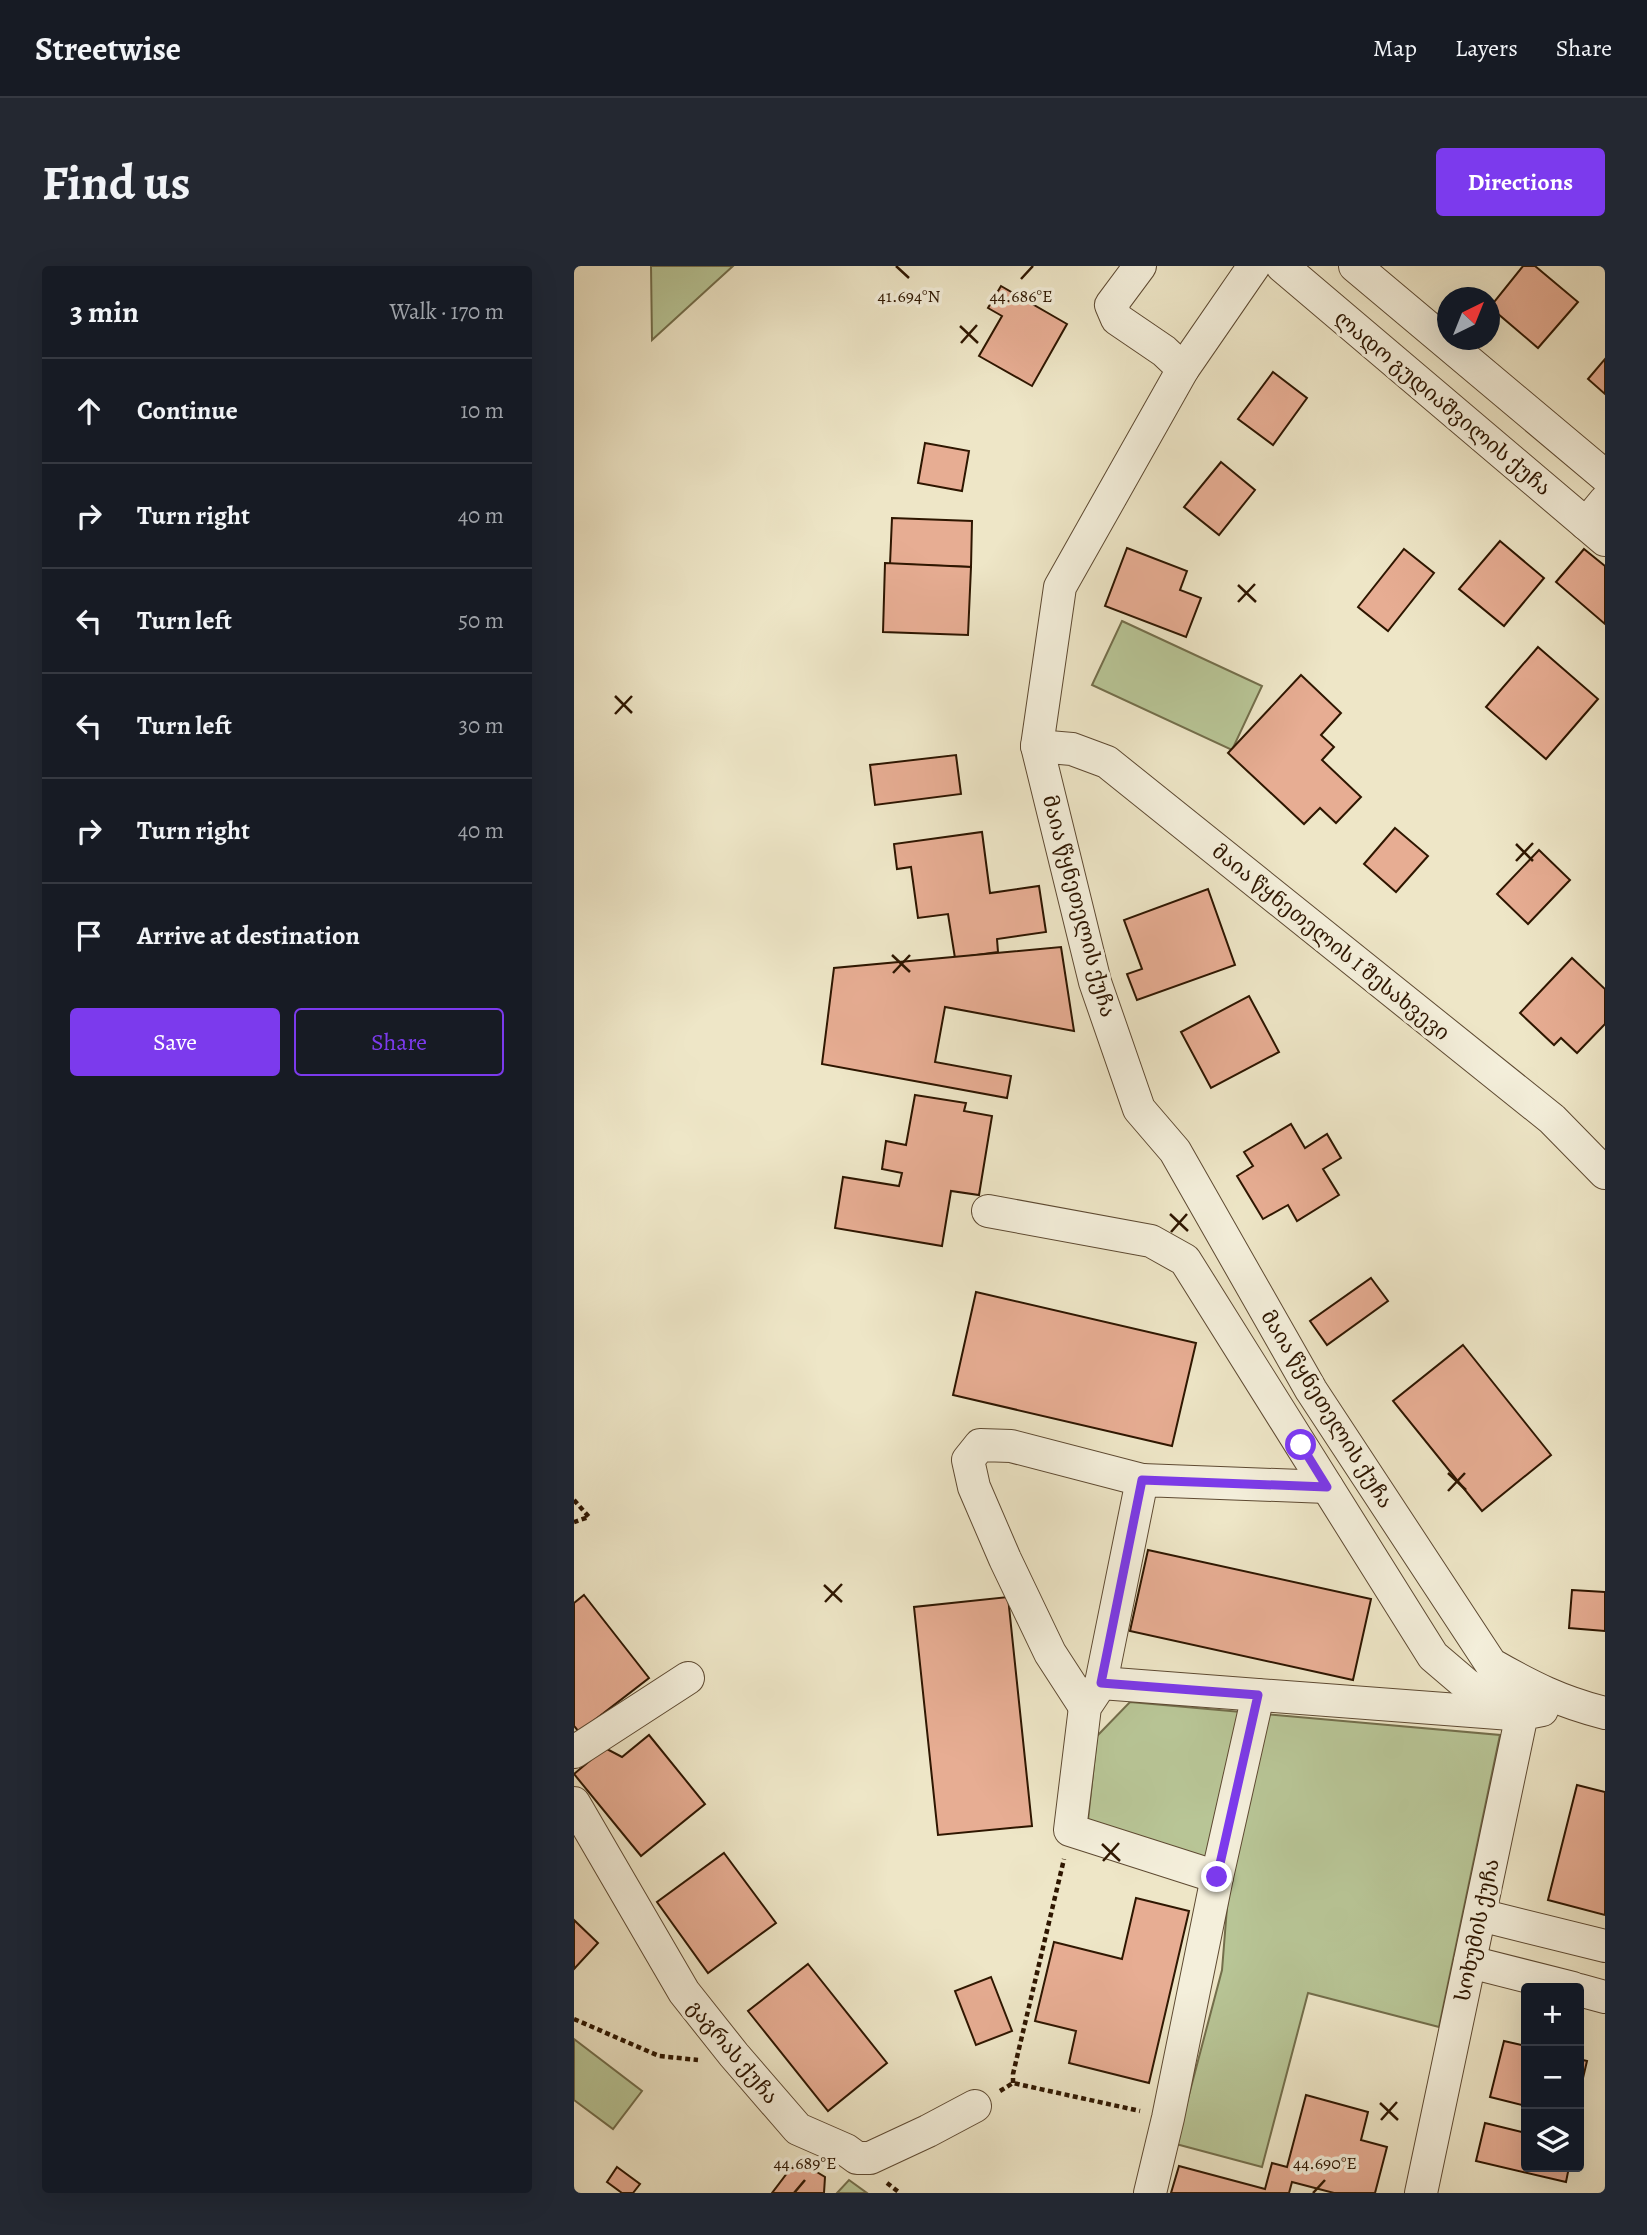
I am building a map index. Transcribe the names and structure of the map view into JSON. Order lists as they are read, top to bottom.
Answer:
{
  "streets": {
    "street": [
      "ლადო გუდიაშვილის ქუჩა",
      "მაია წყნეთელის ქუჩა",
      "მაია წყნეთელის I შესახვევი",
      "სოხუმის ქუჩა",
      "გაგრას ქუჩა"
    ]
  },
  "crossings": [
    ["მაია წყნეთელის ქუჩა", "მაია წყნეთელის I შესახვევი"]
  ],
  "north": "top right",
  "page": {
    "header": "Streetwise",
    "nav": ["Map", "Layers", "Share"],
    "buttons": [
      "Directions",
      ["Save", "Share"]
    ],
    "title": "Find us",
    "heading": ["3 min", "Walk · 170 m"],
    "list": [
      ["Continue", "10 m"],
      ["Turn right", "40 m"],
      ["Turn left", "50 m"],
      ["Turn left", "30 m"],
      ["Turn right", "40 m"],
      "Arrive at destination"
    ],
    "map_buttons": ["+", "−"]
  },
  "coordinates": [
    "41.694°N",
    "44.686°E",
    "44.689°E",
    "44.690°E"
  ]
}
